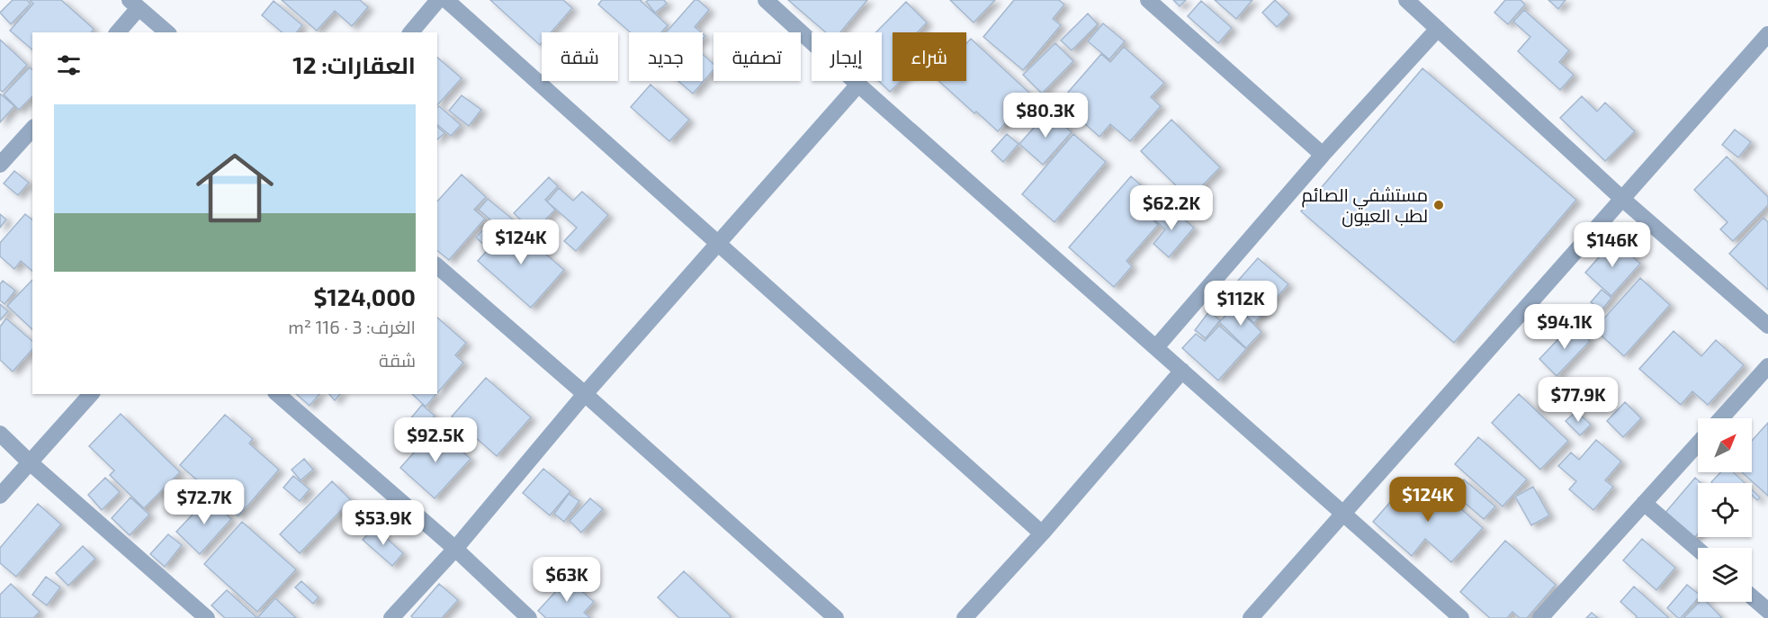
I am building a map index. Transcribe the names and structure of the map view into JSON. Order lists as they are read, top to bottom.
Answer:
{
  "places": ["مستشفي الصائم لطب العيون"],
  "north": "top right",
  "page": {
    "chip": [
      "شراء",
      "إيجار",
      "تصفية",
      "جديد",
      "شقة"
    ],
    "heading": "العقارات: 12",
    "price": [
      "$80.3K",
      "$62.2K",
      "$124K",
      "$146K",
      "$112K",
      "$94.1K",
      "$77.9K",
      "$92.5K",
      "$124K",
      "$72.7K",
      "$53.9K",
      "$63K"
    ],
    "list": [
      {
        "name": "$124,000",
        "note": "الغرف: 3 · 116 m² · شقة"
      }
    ]
  }
}
